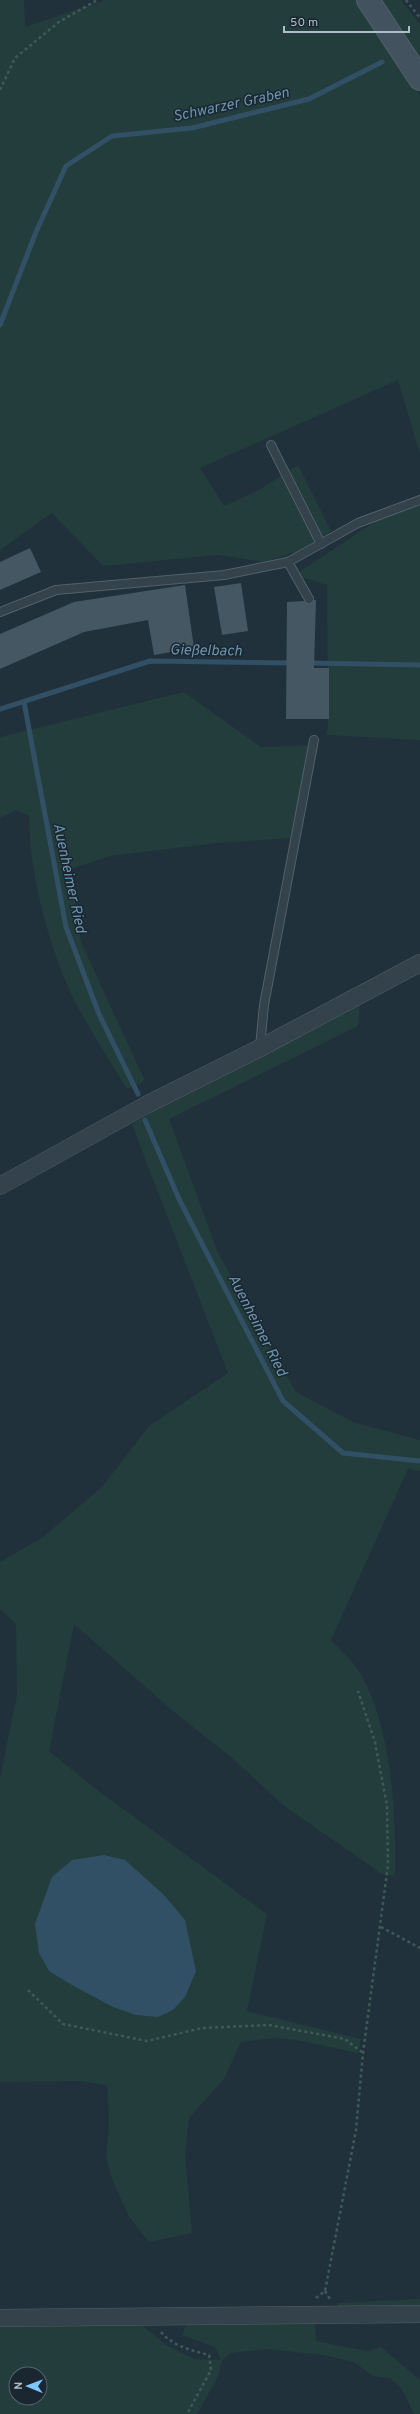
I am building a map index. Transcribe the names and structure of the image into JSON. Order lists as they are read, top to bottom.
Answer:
{
  "water": ["Schwarzer Graben", "Gießelbach", "Auenheimer Ried"],
  "scale_bar": "50 m",
  "north": "left"
}
